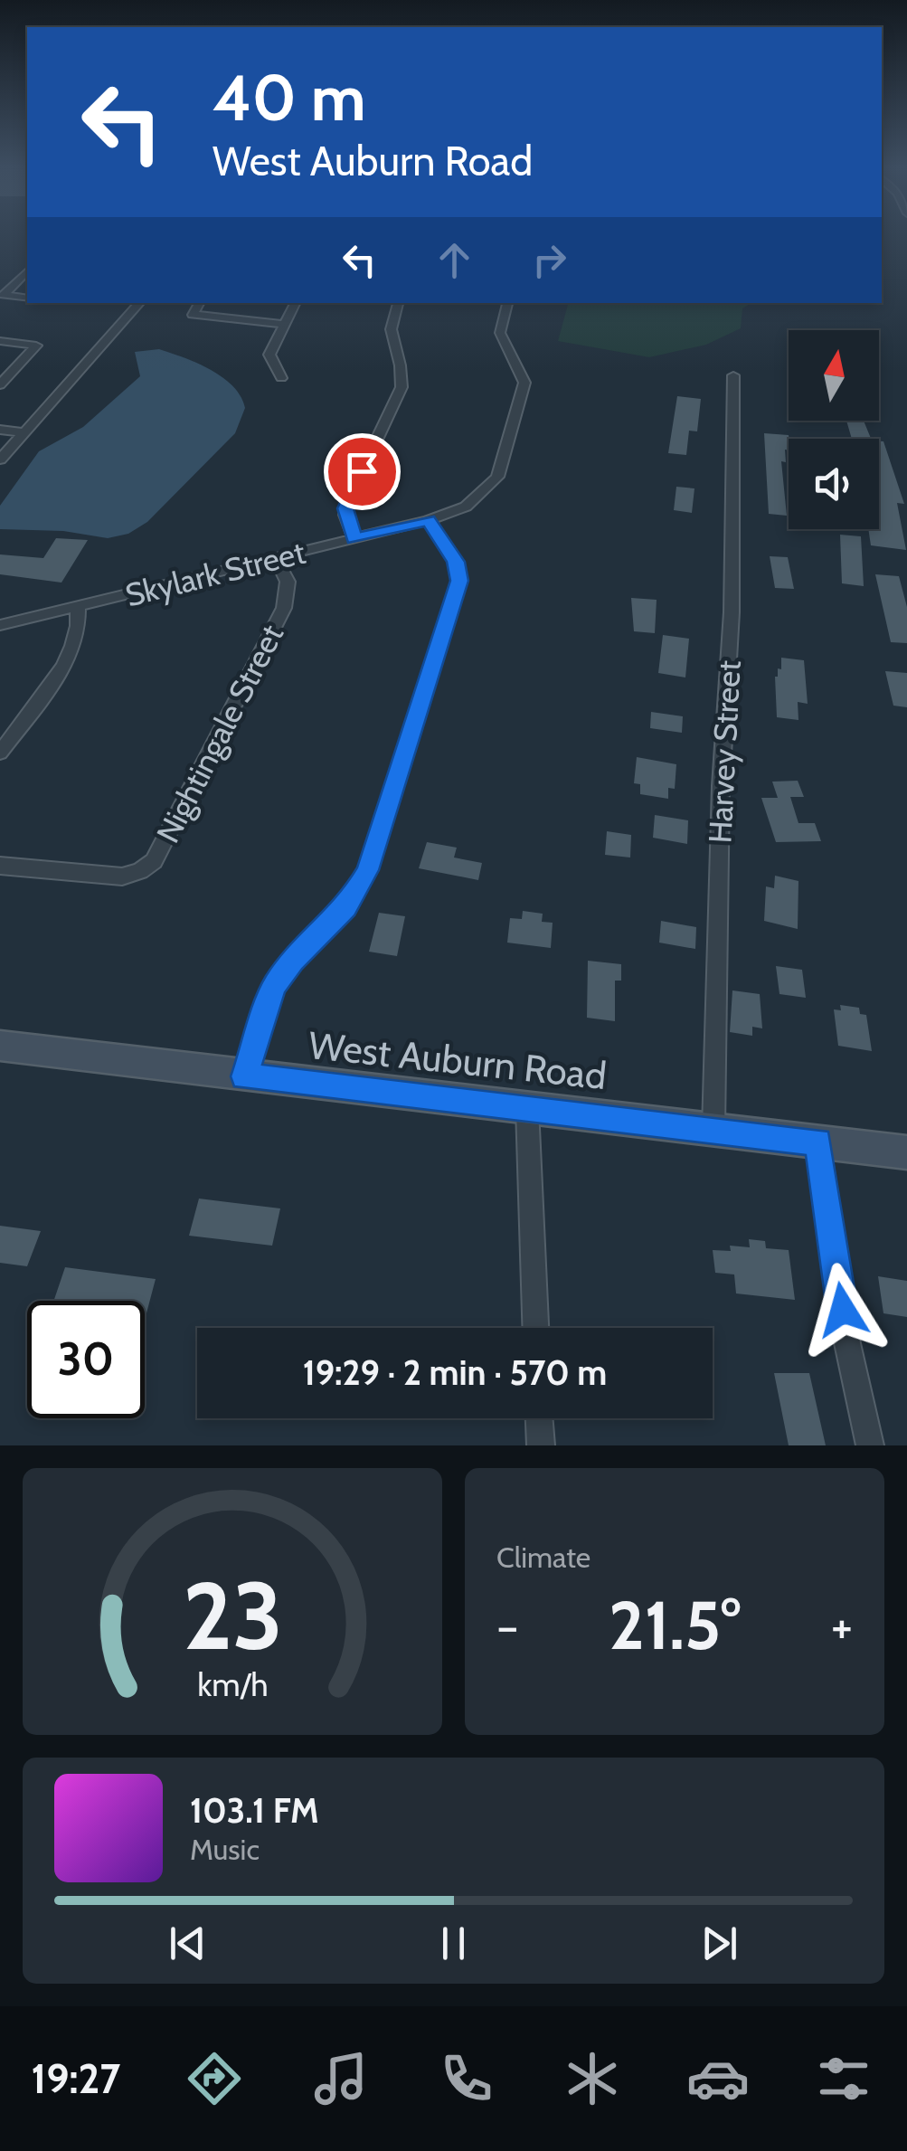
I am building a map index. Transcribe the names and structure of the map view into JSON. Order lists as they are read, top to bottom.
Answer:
{
  "streets": {
    "main road": ["West Auburn Road"],
    "street": ["Skylark Street", "Nightingale Street", "Harvey Street"]
  },
  "crossings": [
    ["Skylark Street", "Nightingale Street"],
    ["Harvey Street", "West Auburn Road"]
  ],
  "north": "top",
  "page": {
    "turn": ["40 m", "West Auburn Road"],
    "limit": "30",
    "trip": "19:29 · 2 min · 570 m",
    "tile": "Climate",
    "heat": ["−", "21.5°", "+"],
    "song": ["103.1 FM", "Music"],
    "tabs": "19:27",
    "gauge": ["23", "km/h"]
  }
}
